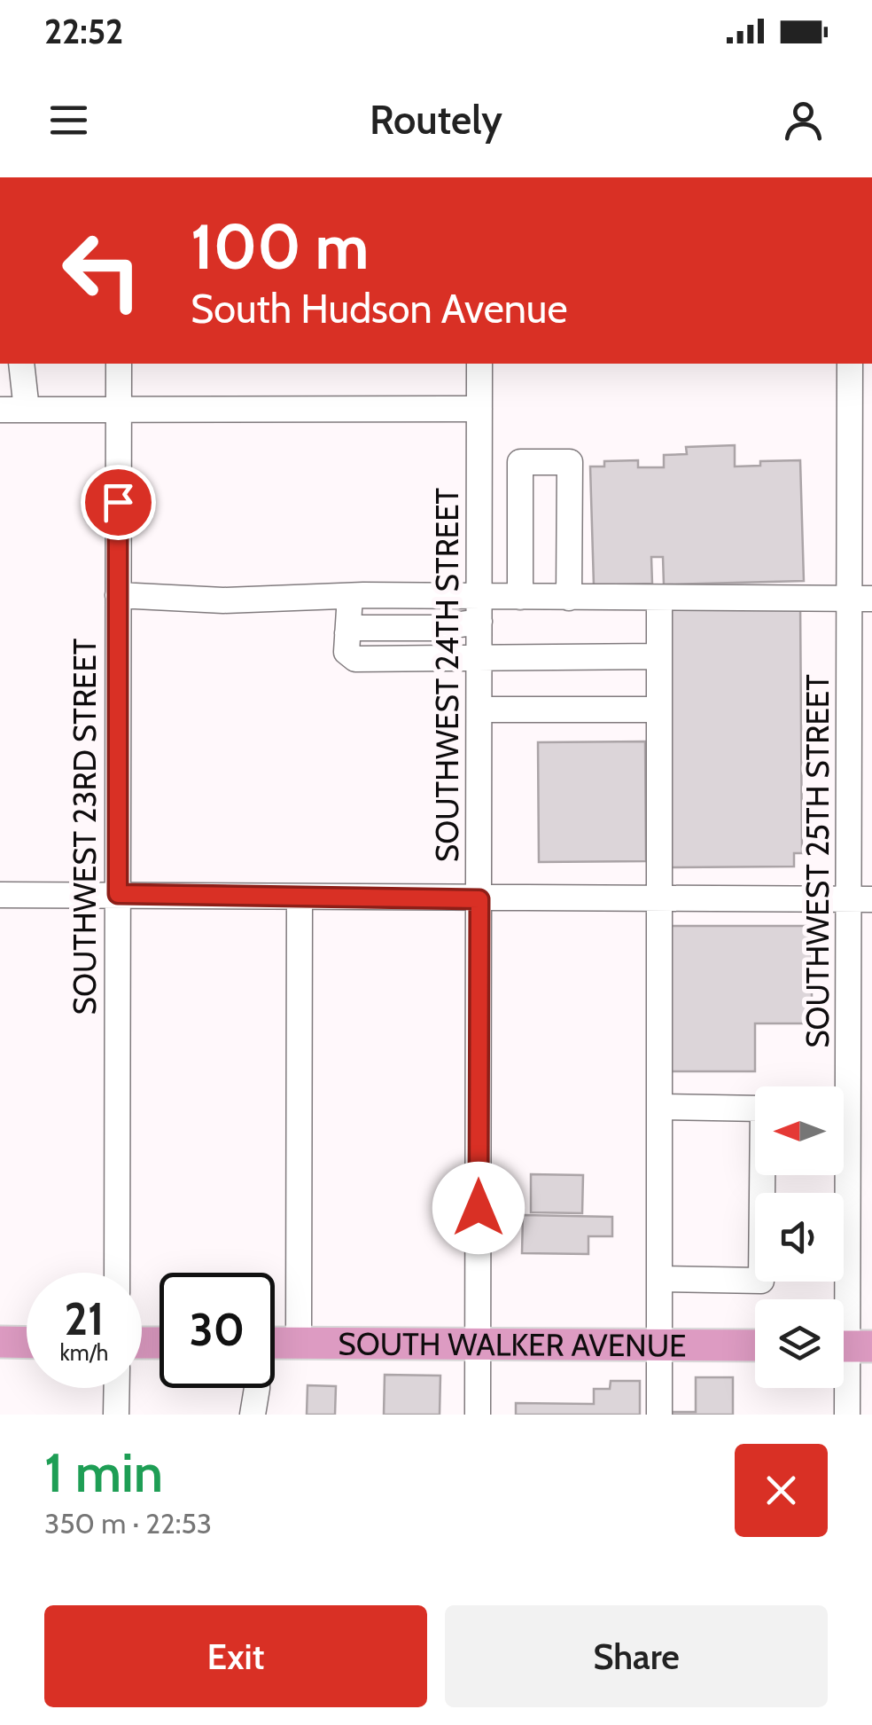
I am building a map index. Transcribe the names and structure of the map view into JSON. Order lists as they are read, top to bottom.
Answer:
{
  "streets": {
    "main road": ["SOUTH WALKER AVENUE"],
    "street": ["SOUTHWEST 24TH STREET", "SOUTHWEST 23RD STREET", "SOUTHWEST 25TH STREET"]
  },
  "crossings": [
    ["SOUTHWEST 24TH STREET", "SOUTH WALKER AVENUE"]
  ],
  "north": "left",
  "page": {
    "status": "22:52",
    "header": "Routely",
    "turn": ["100 m", "South Hudson Avenue"],
    "speed": "21 km/h",
    "limit": "30",
    "heading": ["1 min", "350 m · 22:53"],
    "buttons": ["Exit", "Share"]
  }
}
